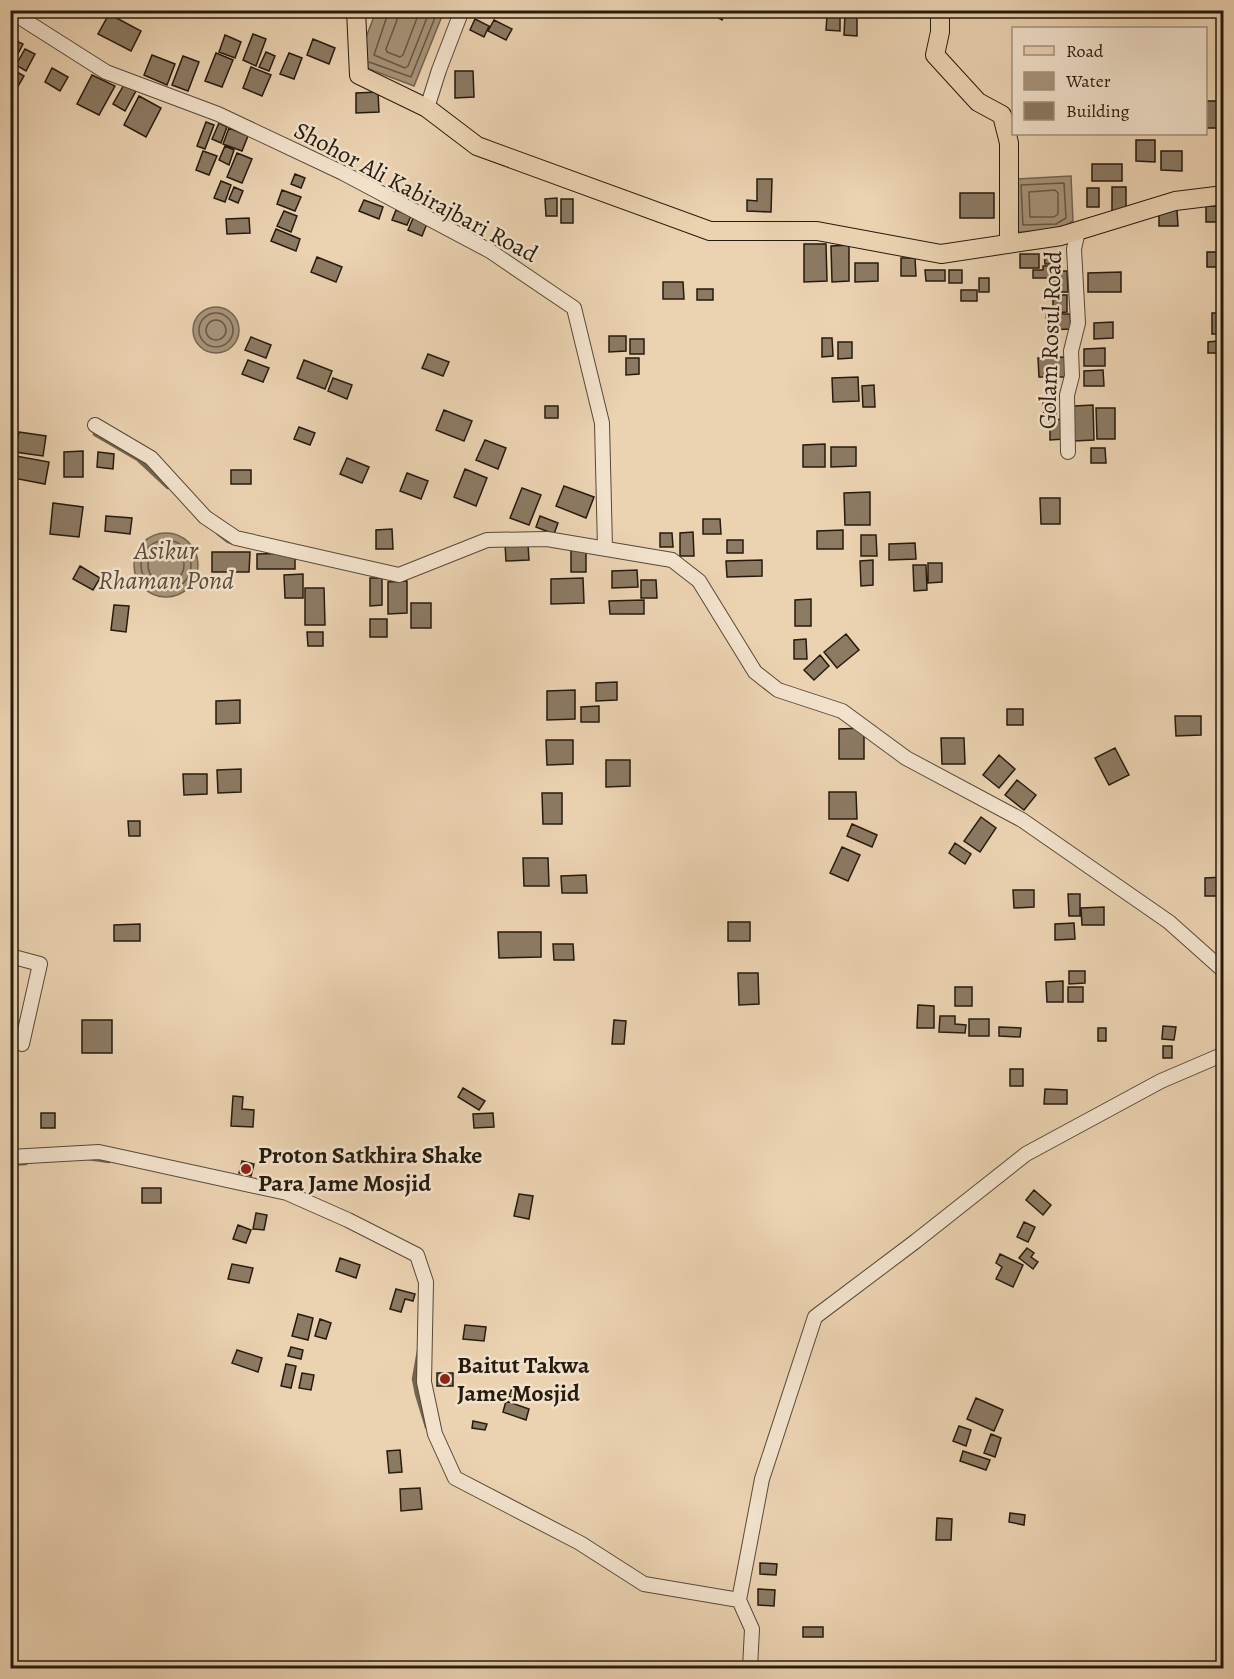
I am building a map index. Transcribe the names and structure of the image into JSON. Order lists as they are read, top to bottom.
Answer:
{
  "streets": {
    "street": ["Shohor Ali Kabirajbari Road", "Golam Rosul Road"]
  },
  "water": ["Asikur Rhaman Pond"],
  "places": ["Proton Satkhira Shake Para Jame Mosjid", "Baitut Takwa Jame Mosjid"],
  "legend": ["Road", "Water", "Building"]
}
